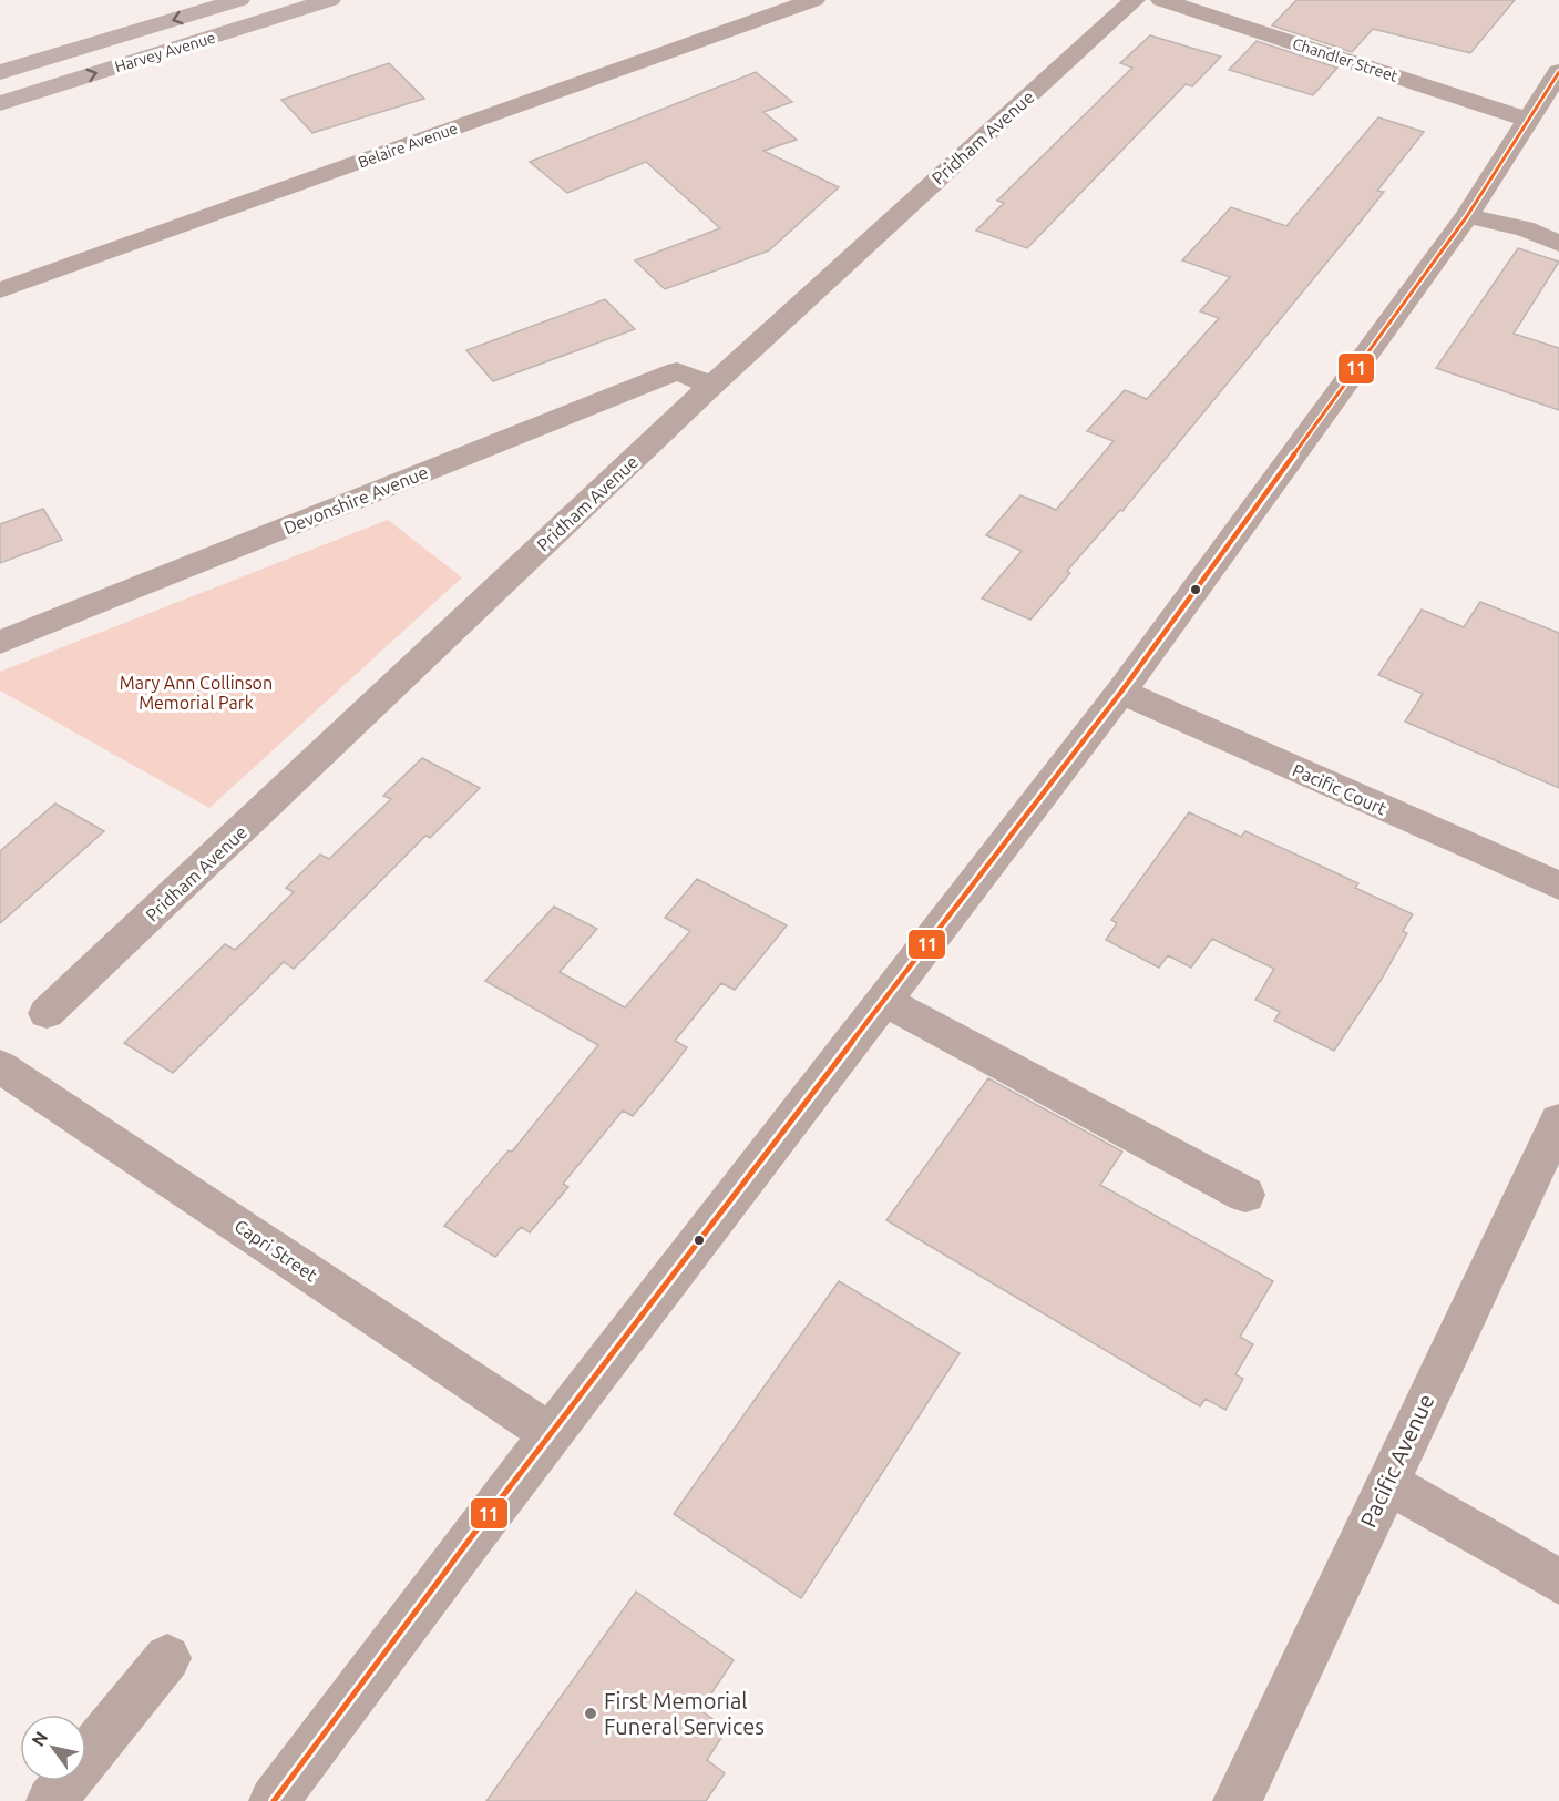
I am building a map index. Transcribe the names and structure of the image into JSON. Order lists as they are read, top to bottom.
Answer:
{
  "streets": {
    "highway": ["Harvey Avenue"],
    "street": [
      "Chandler Street",
      "Pridham Avenue",
      "Belaire Avenue",
      "Devonshire Avenue",
      "Pacific Court",
      "Capri Street",
      "Pacific Avenue"
    ]
  },
  "crossings": [
    ["Pridham Avenue", "Devonshire Avenue"]
  ],
  "parks": ["Mary Ann Collinson Memorial Park"],
  "places": ["First Memorial Funeral Services"],
  "lines": ["transit line 11"],
  "north": "top left"
}
